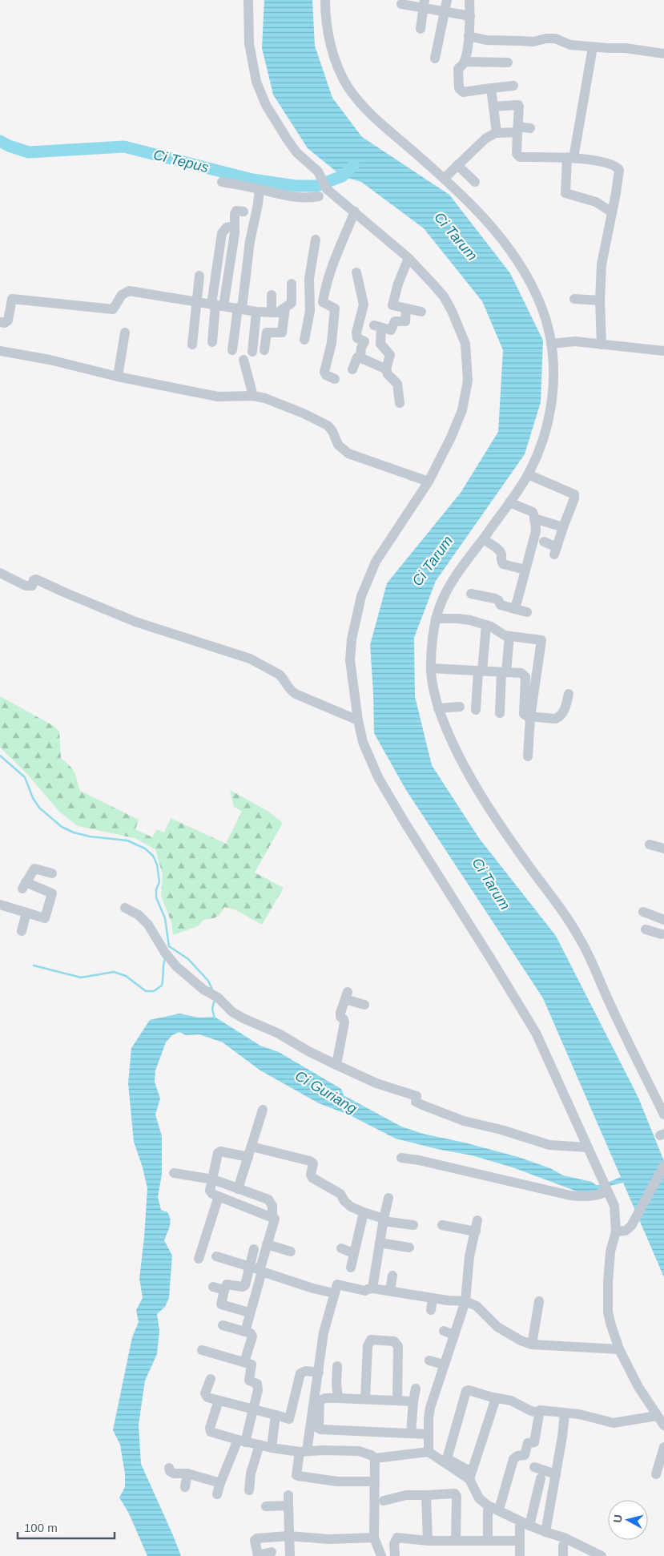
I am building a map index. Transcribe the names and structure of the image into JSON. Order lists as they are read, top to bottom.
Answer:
{
  "water": ["Ci Tepus", "Ci Tarum", "Ci Guriang"],
  "scale_bar": "100 m",
  "north": "left"
}
